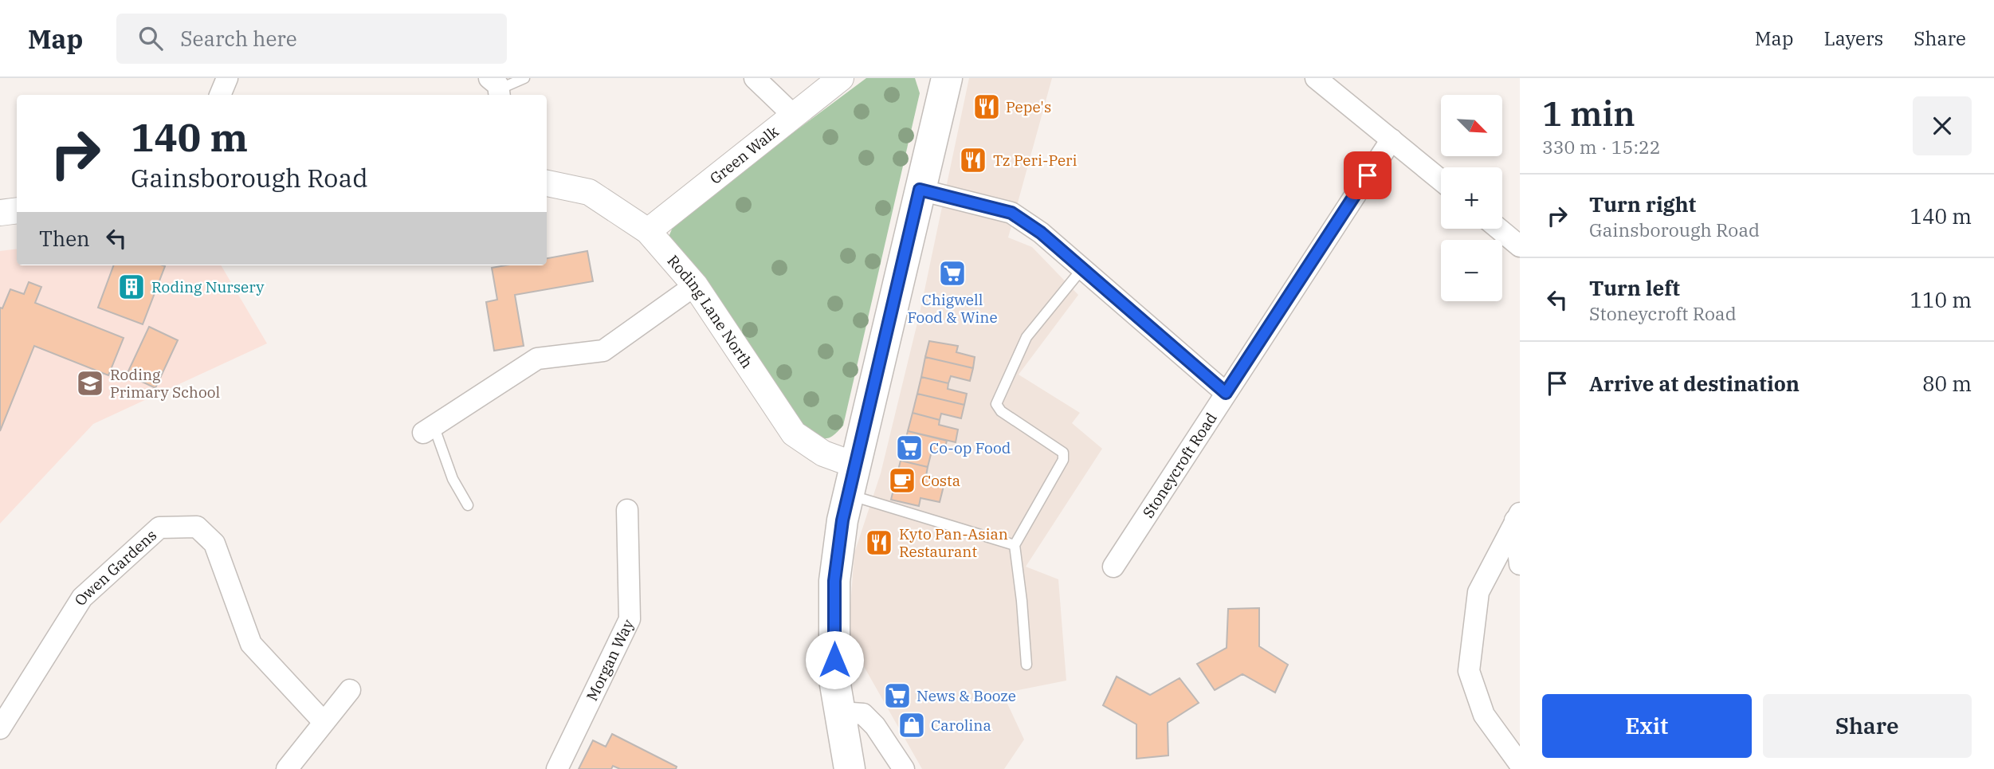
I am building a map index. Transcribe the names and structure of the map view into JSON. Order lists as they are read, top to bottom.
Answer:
{
  "streets": {
    "street": [
      "Green Walk",
      "Roding Lane North",
      "Stoneycroft Road",
      "Owen Gardens",
      "Morgan Way"
    ]
  },
  "crossings": [
    ["Green Walk", "Roding Lane North"]
  ],
  "places": {
    "restaurant": ["Pepe's", "Tz Peri-Peri", "Kyto Pan-Asian Restaurant"],
    "supermarket": ["Chigwell Food & Wine", "Co-op Food", "News & Booze"],
    "building": ["Roding Nursery"],
    "school or university": ["Roding Primary School"],
    "cafe": ["Costa"],
    "shop": ["Carolina"]
  },
  "north": "bottom right",
  "page": {
    "header": "Map",
    "search": "Search here",
    "nav": ["Map", "Layers", "Share"],
    "heading": ["1 min", "330 m · 15:22"],
    "map_buttons": ["+", "−"],
    "turn": ["140 m", "Gainsborough Road"],
    "list": [
      {
        "name": "Turn right",
        "note": "Gainsborough Road",
        "value": "140 m"
      },
      {
        "name": "Turn left",
        "note": "Stoneycroft Road",
        "value": "110 m"
      },
      {
        "name": "Arrive at destination",
        "value": "80 m"
      }
    ],
    "then": "Then",
    "buttons": ["Exit", "Share"]
  }
}
